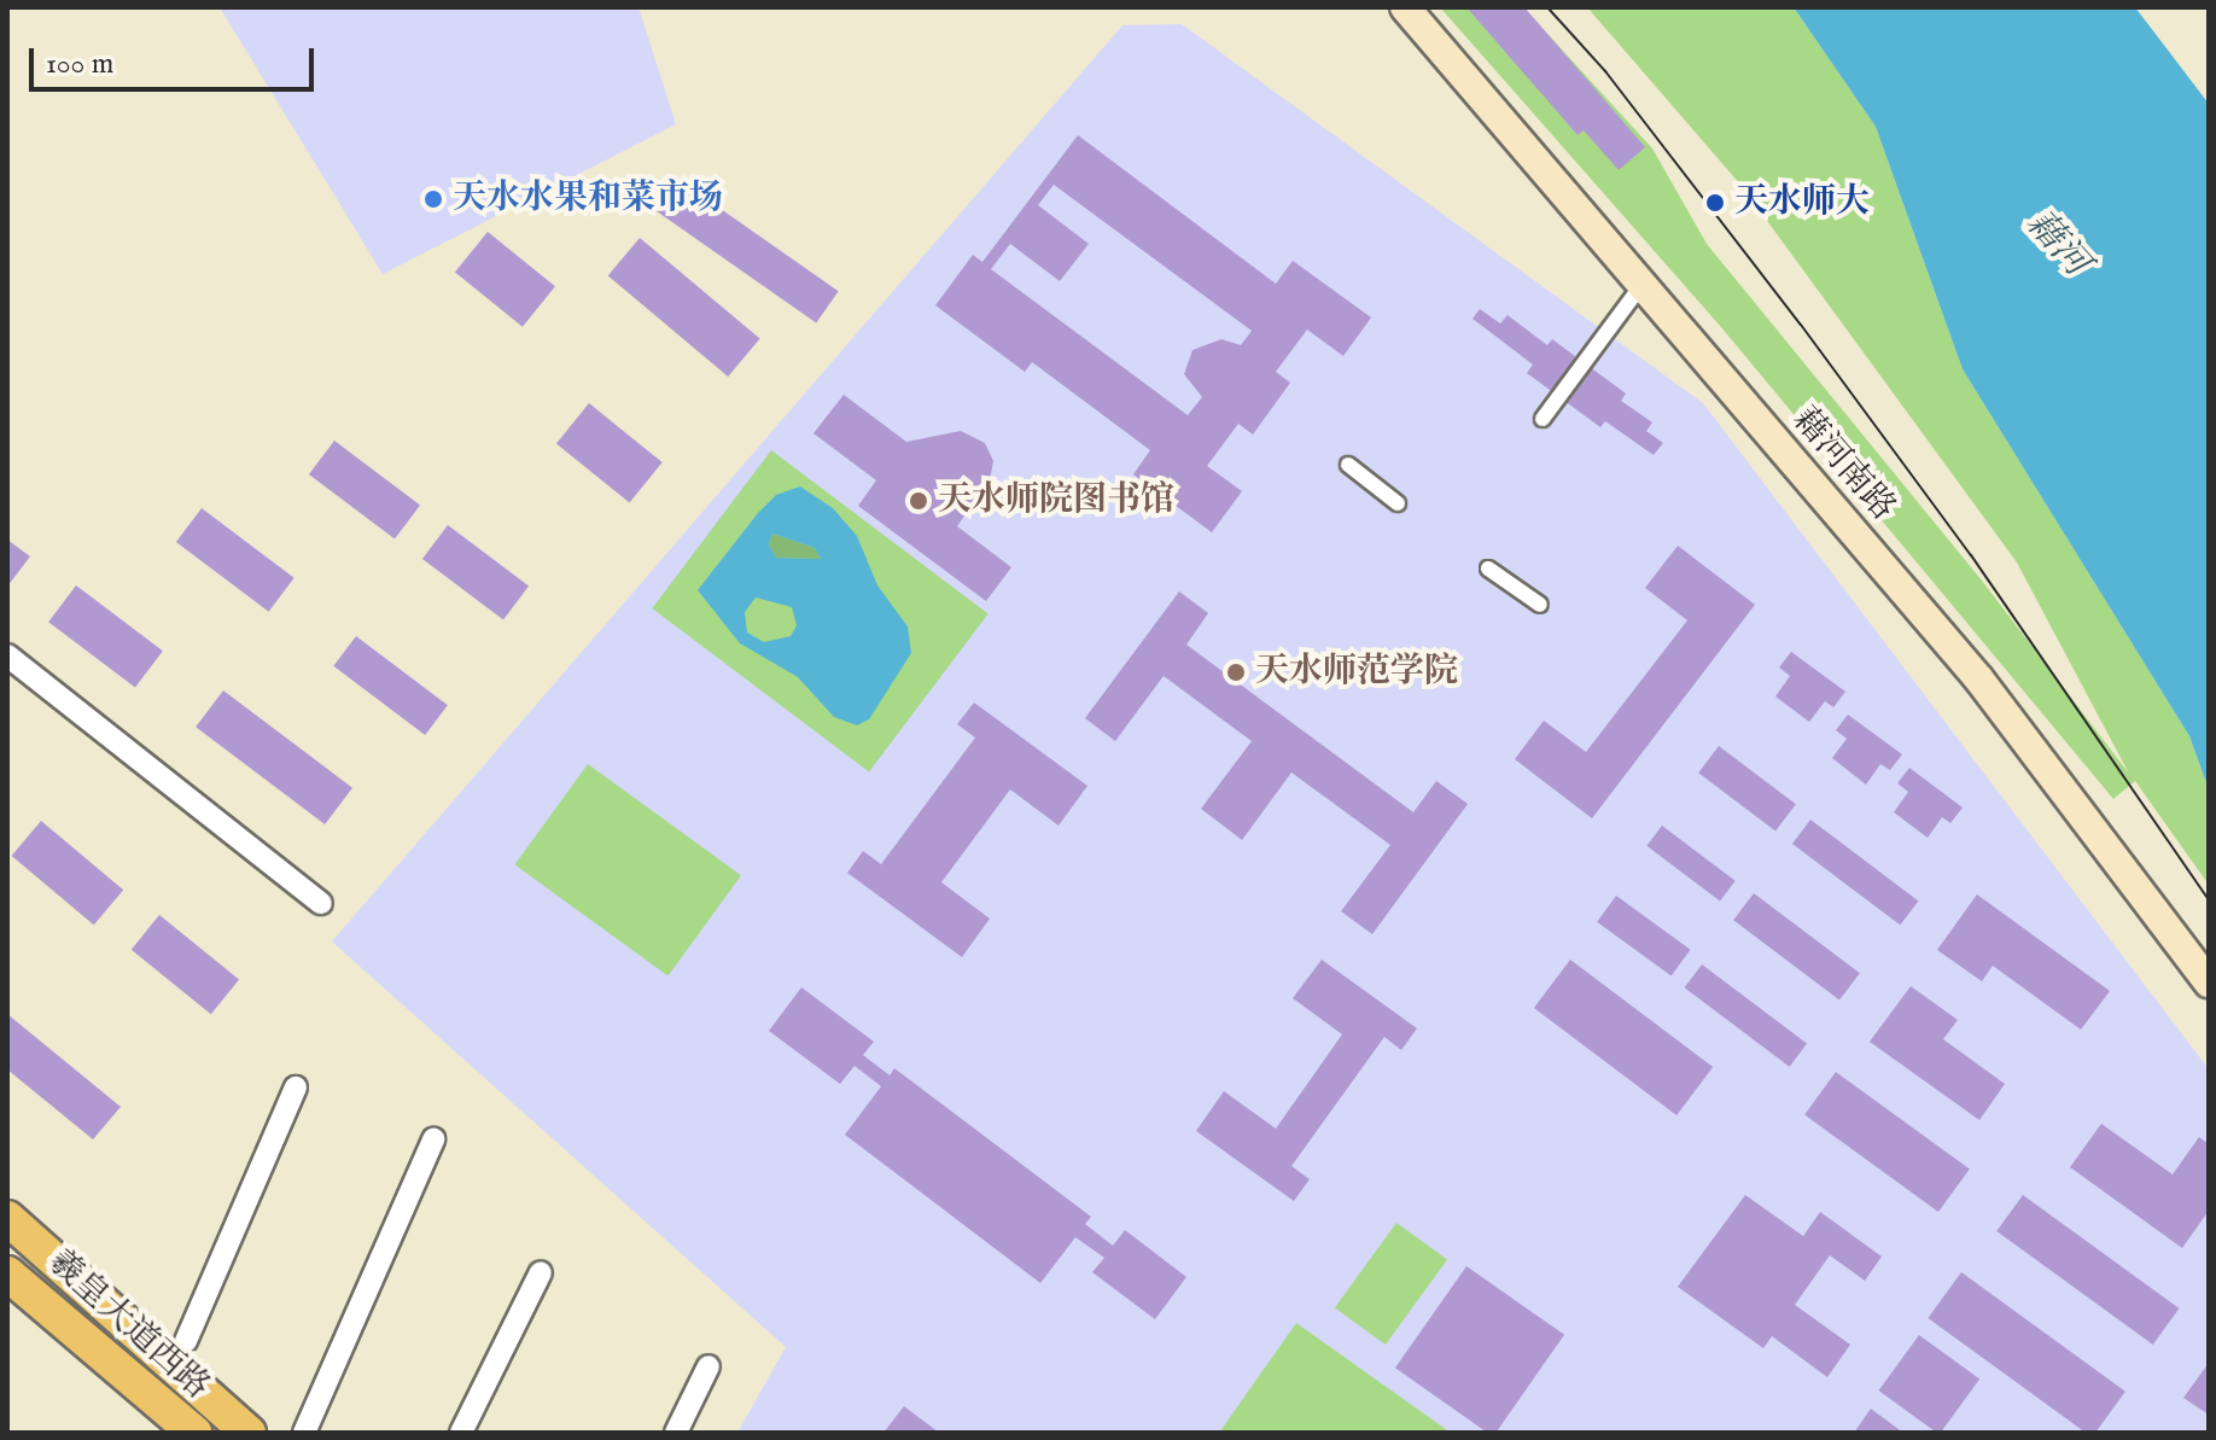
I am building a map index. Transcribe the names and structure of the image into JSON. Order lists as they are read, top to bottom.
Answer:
{
  "streets": {
    "main road": ["藉河南路", "羲皇大道西路"]
  },
  "water": ["藉河"],
  "places": [
    "天水水果和菜市场",
    "天水师大",
    "天水师院图书馆",
    "天水师范学院"
  ],
  "scale_bar": "100 m"
}
